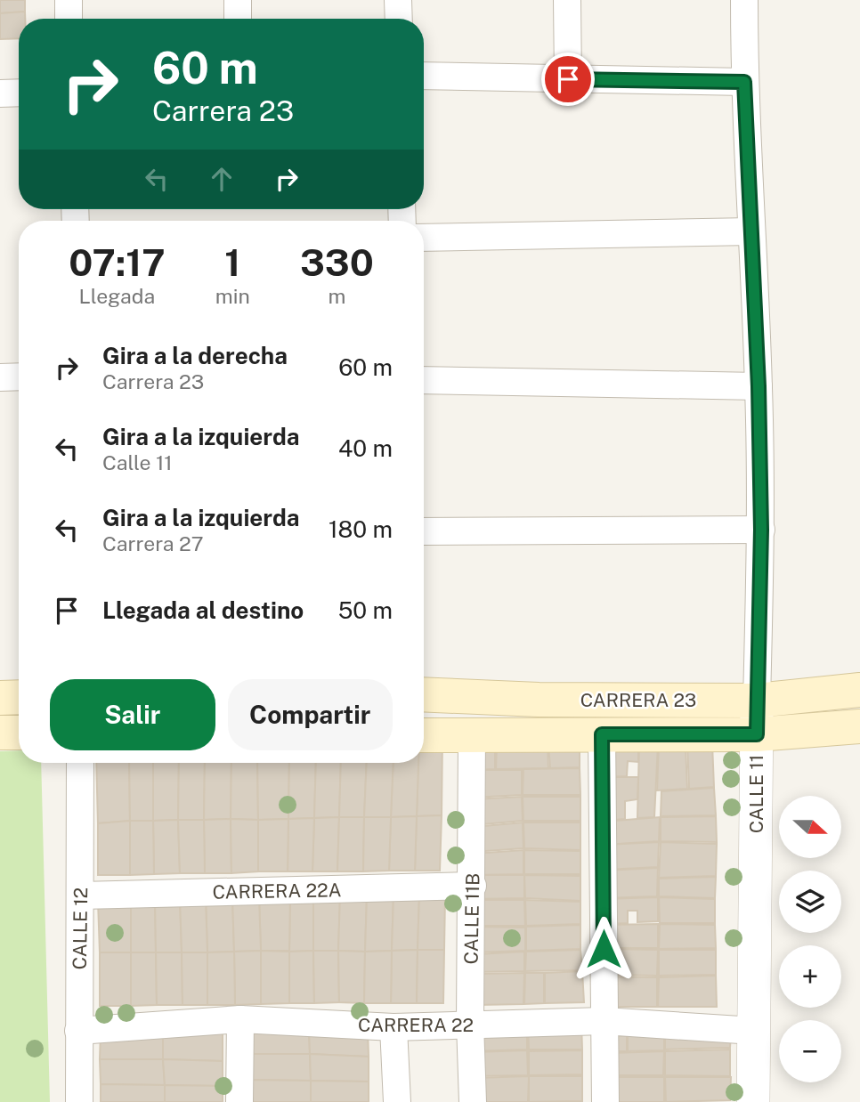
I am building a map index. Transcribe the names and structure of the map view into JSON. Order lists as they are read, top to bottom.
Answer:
{
  "streets": {
    "main road": ["CARRERA 23"],
    "street": [
      "CALLE 11",
      "CARRERA 22A",
      "CALLE 11B",
      "CALLE 12",
      "CARRERA 22"
    ]
  },
  "crossings": [
    ["CARRERA 23", "CALLE 11"],
    ["CARRERA 23", "CALLE 11B"],
    ["CALLE 11", "CARRERA 22"],
    ["CARRERA 22A", "CALLE 11B"],
    ["CARRERA 22A", "CALLE 12"],
    ["CALLE 11B", "CARRERA 22"],
    ["CALLE 12", "CARRERA 22"]
  ],
  "north": "right",
  "page": {
    "turn": ["60 m", "Carrera 23"],
    "eta": [
      "07:17",
      "Llegada",
      "1",
      "min",
      "330",
      "m"
    ],
    "list": [
      {
        "name": "Gira a la derecha",
        "note": "Carrera 23",
        "value": "60 m"
      },
      {
        "name": "Gira a la izquierda",
        "note": "Calle 11",
        "value": "40 m"
      },
      {
        "name": "Gira a la izquierda",
        "note": "Carrera 27",
        "value": "180 m"
      },
      {
        "name": "Llegada al destino",
        "value": "50 m"
      }
    ],
    "buttons": ["Salir", "Compartir"],
    "map_buttons": ["+", "−"]
  }
}
